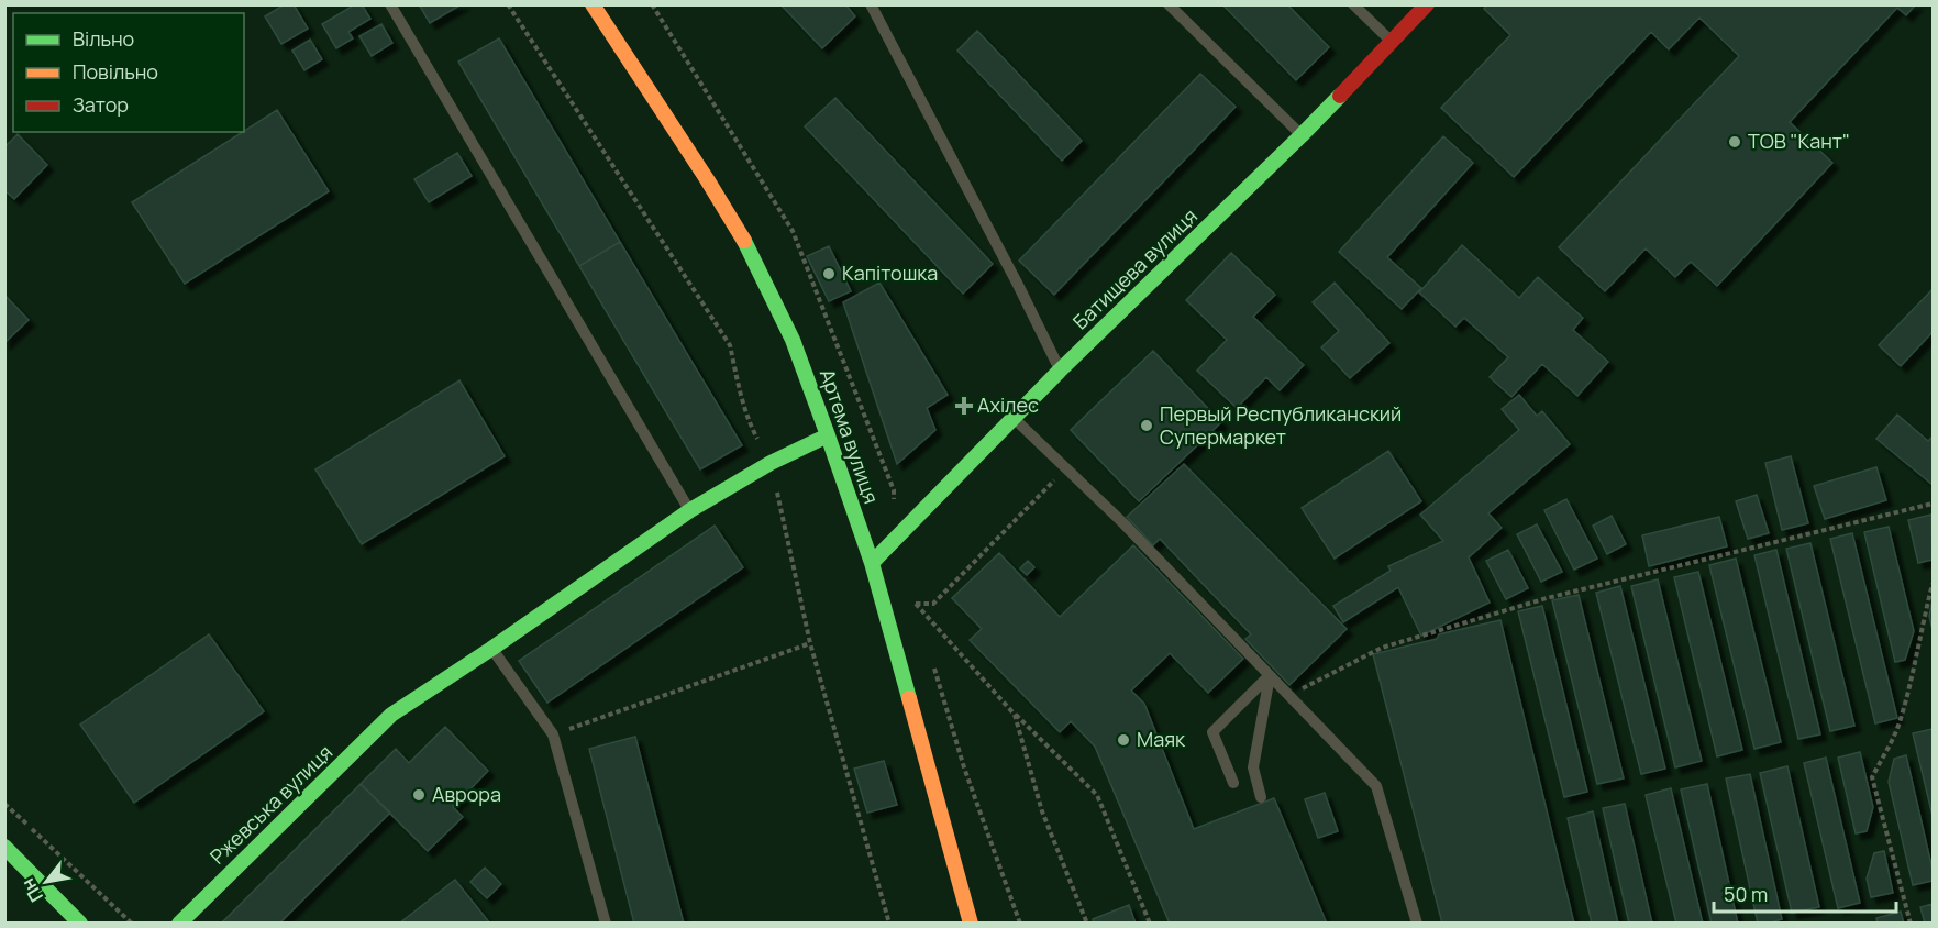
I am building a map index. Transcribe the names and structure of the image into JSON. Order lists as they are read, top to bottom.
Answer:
{
  "streets": {
    "street": ["Батищева вулиця", "Артема вулиця", "Ржевська вулиця"]
  },
  "crossings": [
    ["Батищева вулиця", "Артема вулиця"],
    ["Артема вулиця", "Ржевська вулиця"]
  ],
  "places": {
    "other": [
      "ТОВ \"Кант\"",
      "Капітошка",
      "Первый Республиканский Супермаркет",
      "Маяк",
      "Аврора"
    ],
    "health": ["Ахілес"]
  },
  "legend": ["Вільно", "Повільно", "Затор"],
  "scale_bar": "50 m",
  "north": "bottom left"
}
